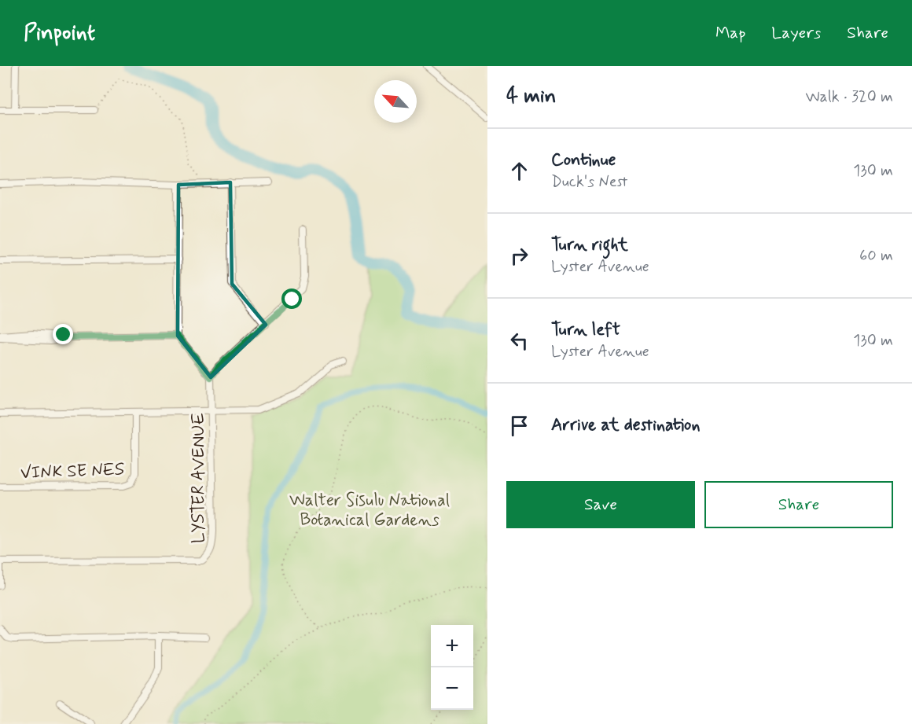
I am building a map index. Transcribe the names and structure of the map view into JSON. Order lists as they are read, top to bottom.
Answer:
{
  "streets": {
    "street": ["VINK SE NES", "LYSTER AVENUE"]
  },
  "parks": ["Walter Sisulu National Botanical Gardens"],
  "north": "top left",
  "page": {
    "header": "Pinpoint",
    "nav": ["Map", "Layers", "Share"],
    "heading": ["4 min", "Walk · 320 m"],
    "list": [
      ["Continue", "Duck's Nest", "130 m"],
      ["Turn right", "Lyster Avenue", "60 m"],
      ["Turn left", "Lyster Avenue", "130 m"],
      "Arrive at destination"
    ],
    "buttons": ["Save", "Share"],
    "map_buttons": ["+", "−"]
  }
}
